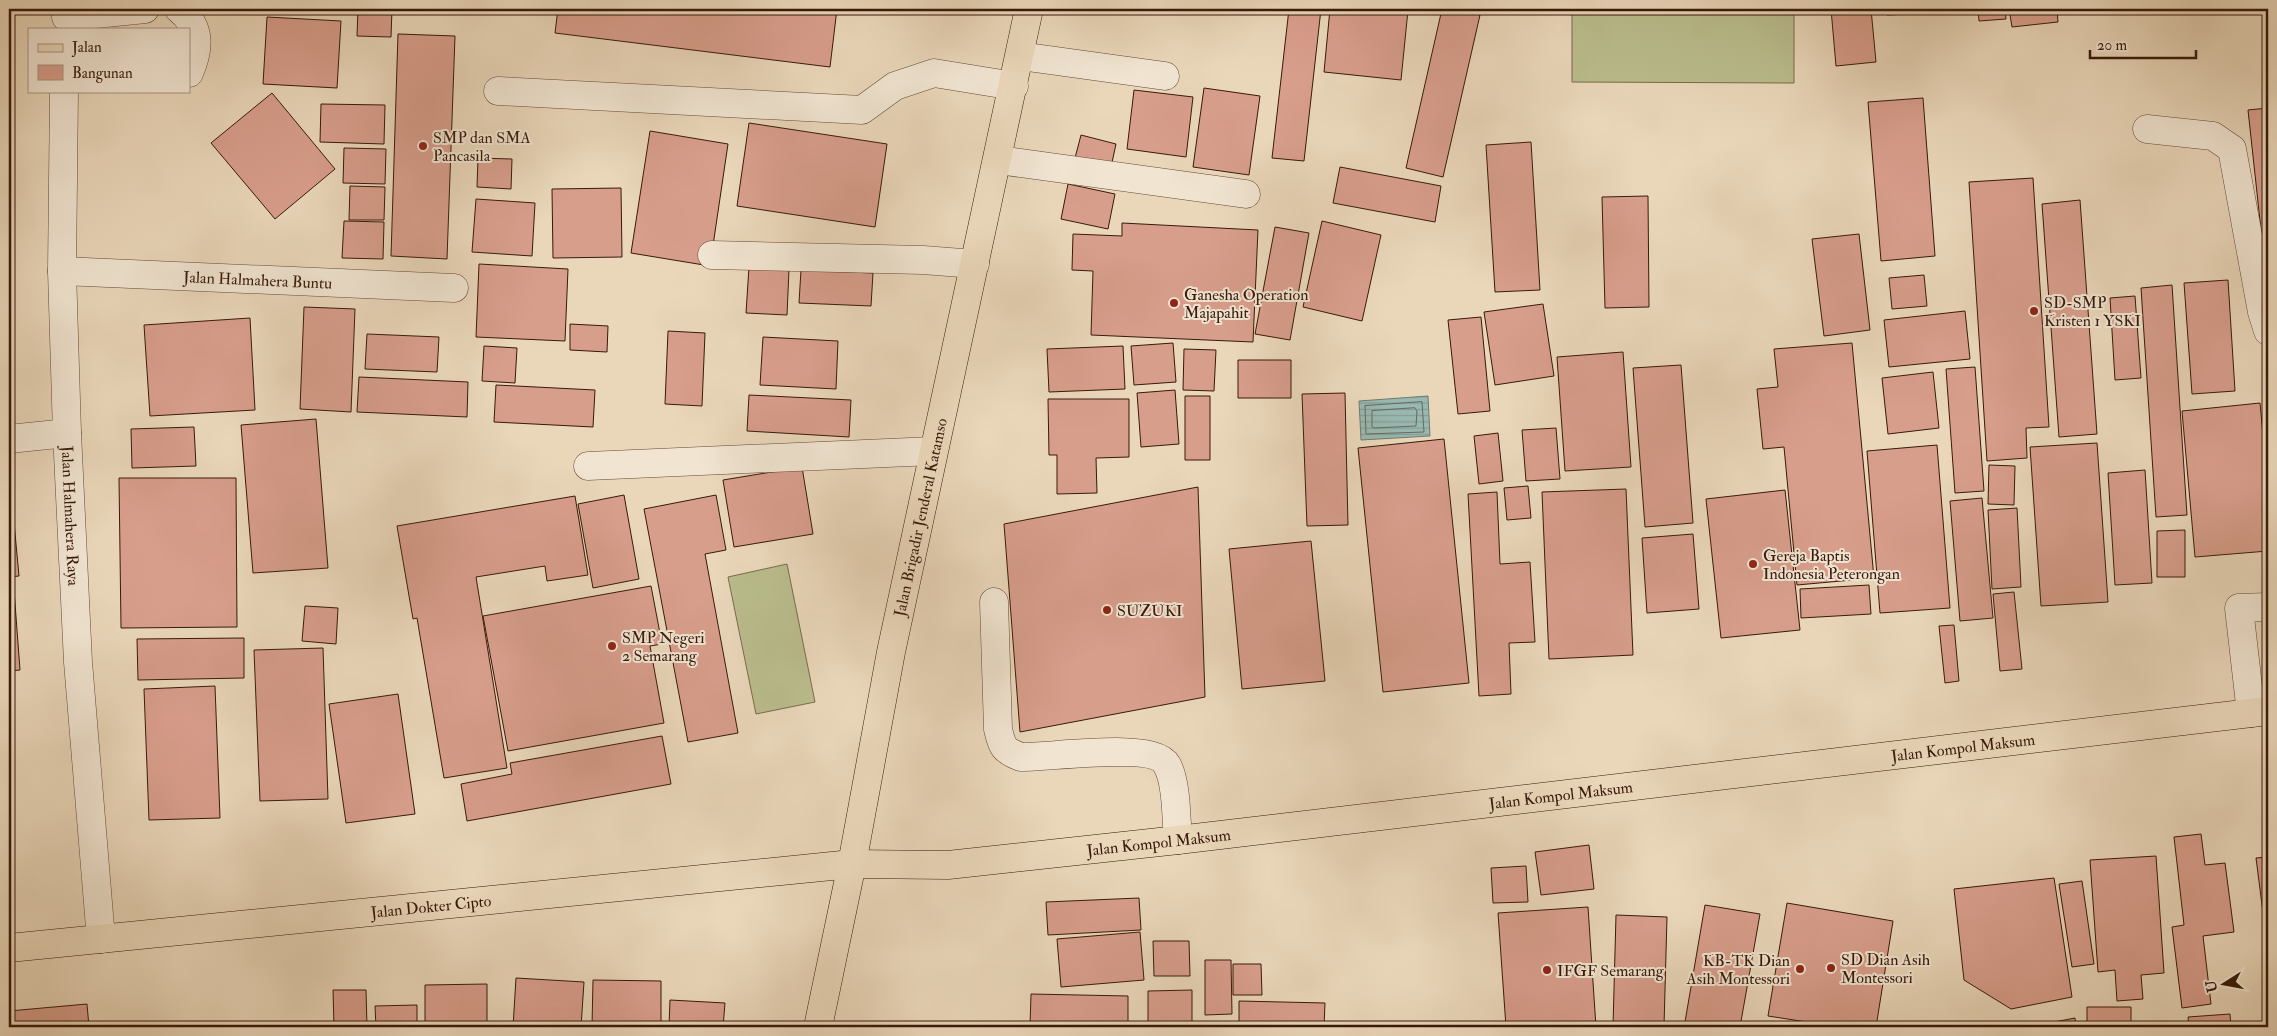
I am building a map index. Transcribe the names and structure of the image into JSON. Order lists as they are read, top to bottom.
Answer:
{
  "streets": {
    "main road": ["Jalan Brigadir Jenderal Katamso", "Jalan Kompol Maksum", "Jalan Dokter Cipto"],
    "street": ["Jalan Halmahera Buntu", "Jalan Halmahera Raya"]
  },
  "crossings": [
    ["Jalan Halmahera Buntu", "Jalan Halmahera Raya"],
    ["Jalan Halmahera Raya", "Jalan Dokter Cipto"],
    ["Jalan Brigadir Jenderal Katamso", "Jalan Kompol Maksum"],
    ["Jalan Brigadir Jenderal Katamso", "Jalan Dokter Cipto"],
    ["Jalan Kompol Maksum", "Jalan Dokter Cipto"]
  ],
  "places": [
    "SMP dan SMA Pancasila",
    "Ganesha Operation Majapahit",
    "SD-SMP Kristen 1 YSKI",
    "Gereja Baptis Indonesia Peterongan",
    "SUZUKI",
    "SMP Negeri 2 Semarang",
    "SD Dian Asih Montessori",
    "KB-TK Dian Asih Montessori",
    "IFGF Semarang"
  ],
  "legend": ["Jalan", "Bangunan"],
  "scale_bar": "20 m",
  "north": "left"
}
